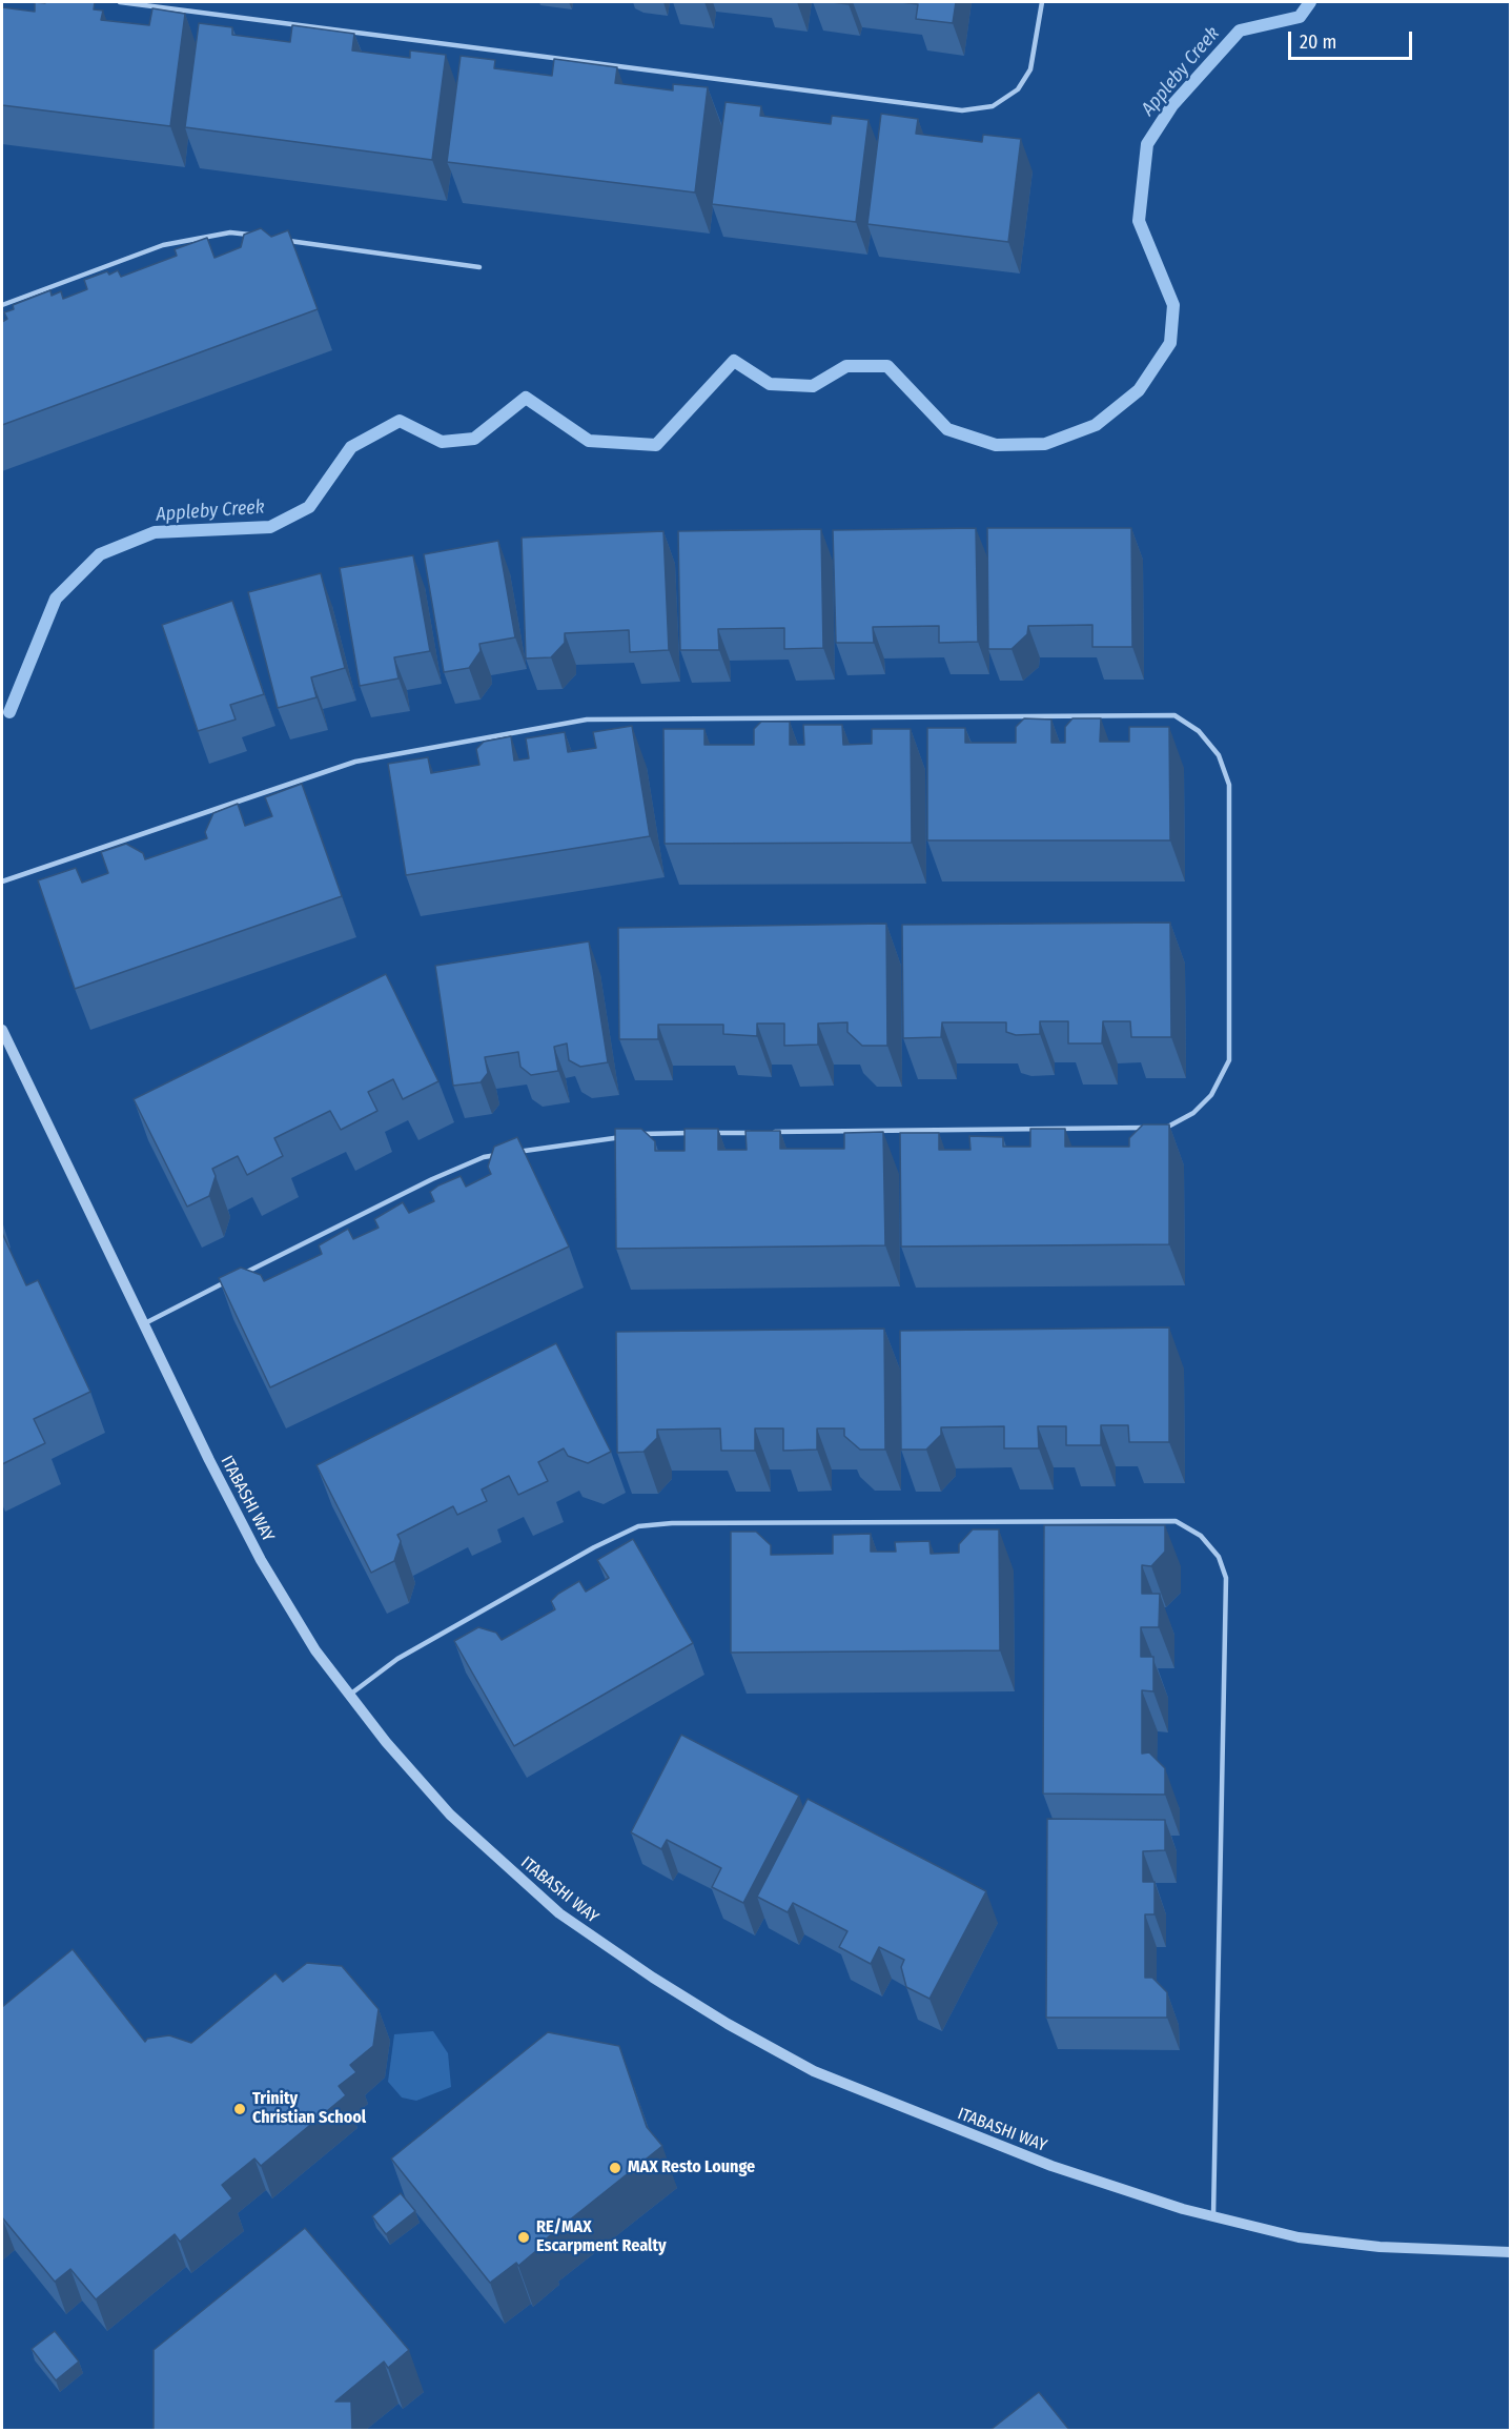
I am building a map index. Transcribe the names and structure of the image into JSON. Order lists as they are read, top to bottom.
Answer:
{
  "streets": {
    "street": ["ITABASHI WAY"]
  },
  "water": ["Appleby Creek"],
  "places": ["Trinity Christian School", "MAX Resto Lounge", "RE/MAX Escarpment Realty"],
  "scale_bar": "20 m"
}
